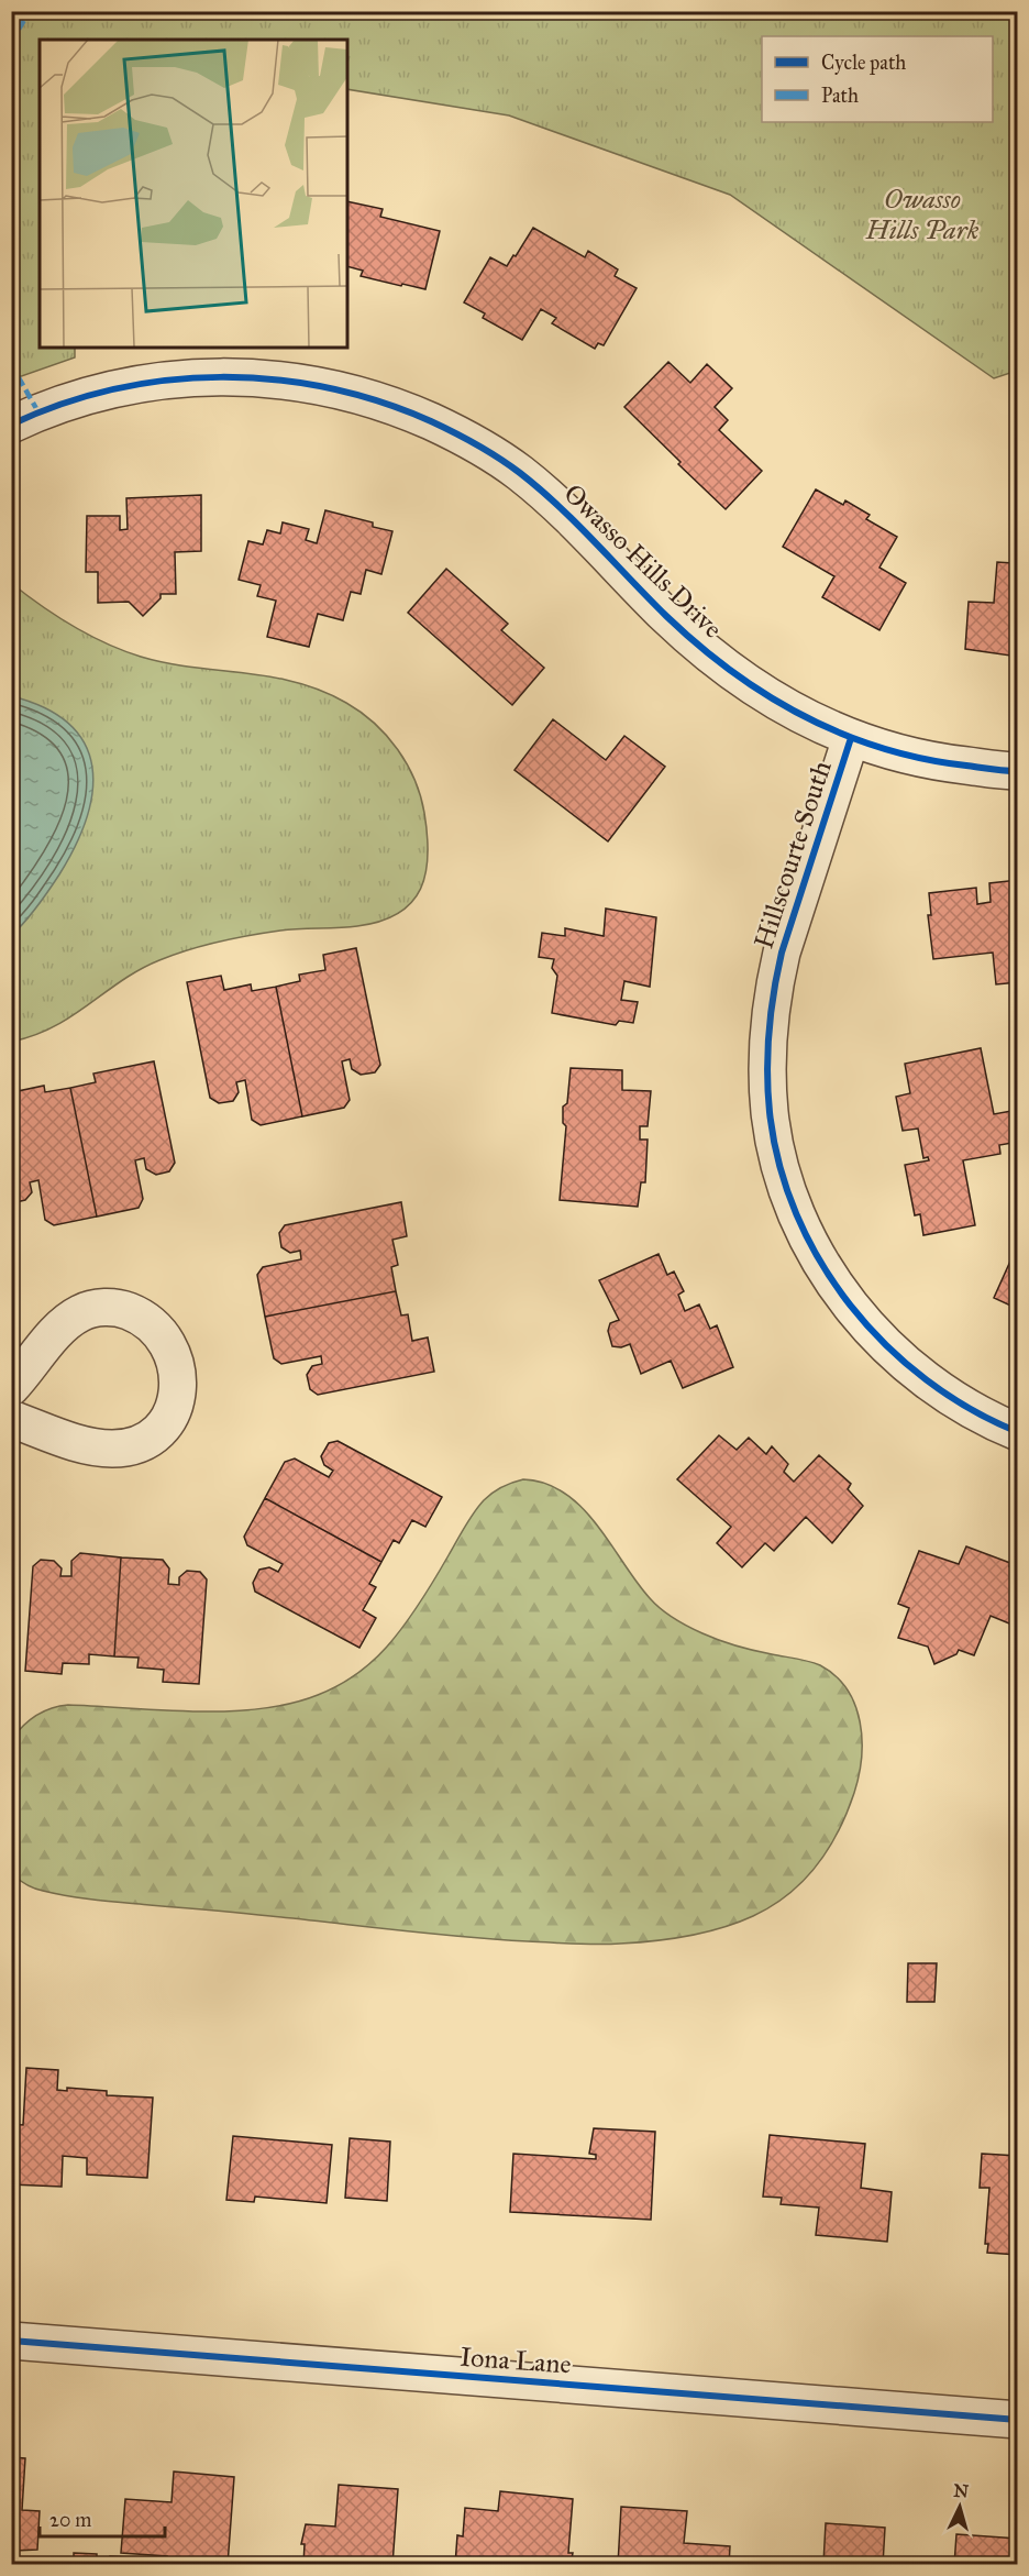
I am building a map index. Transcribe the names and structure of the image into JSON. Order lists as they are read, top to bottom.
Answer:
{
  "streets": {
    "street": ["Owasso Hills Drive", "Hillscourte South", "Iona Lane"]
  },
  "crossings": [
    ["Owasso Hills Drive", "Hillscourte South"]
  ],
  "parks": ["Owasso Hills Park"],
  "legend": ["Cycle path", "Path"],
  "scale_bar": "20 m",
  "north": "top"
}
